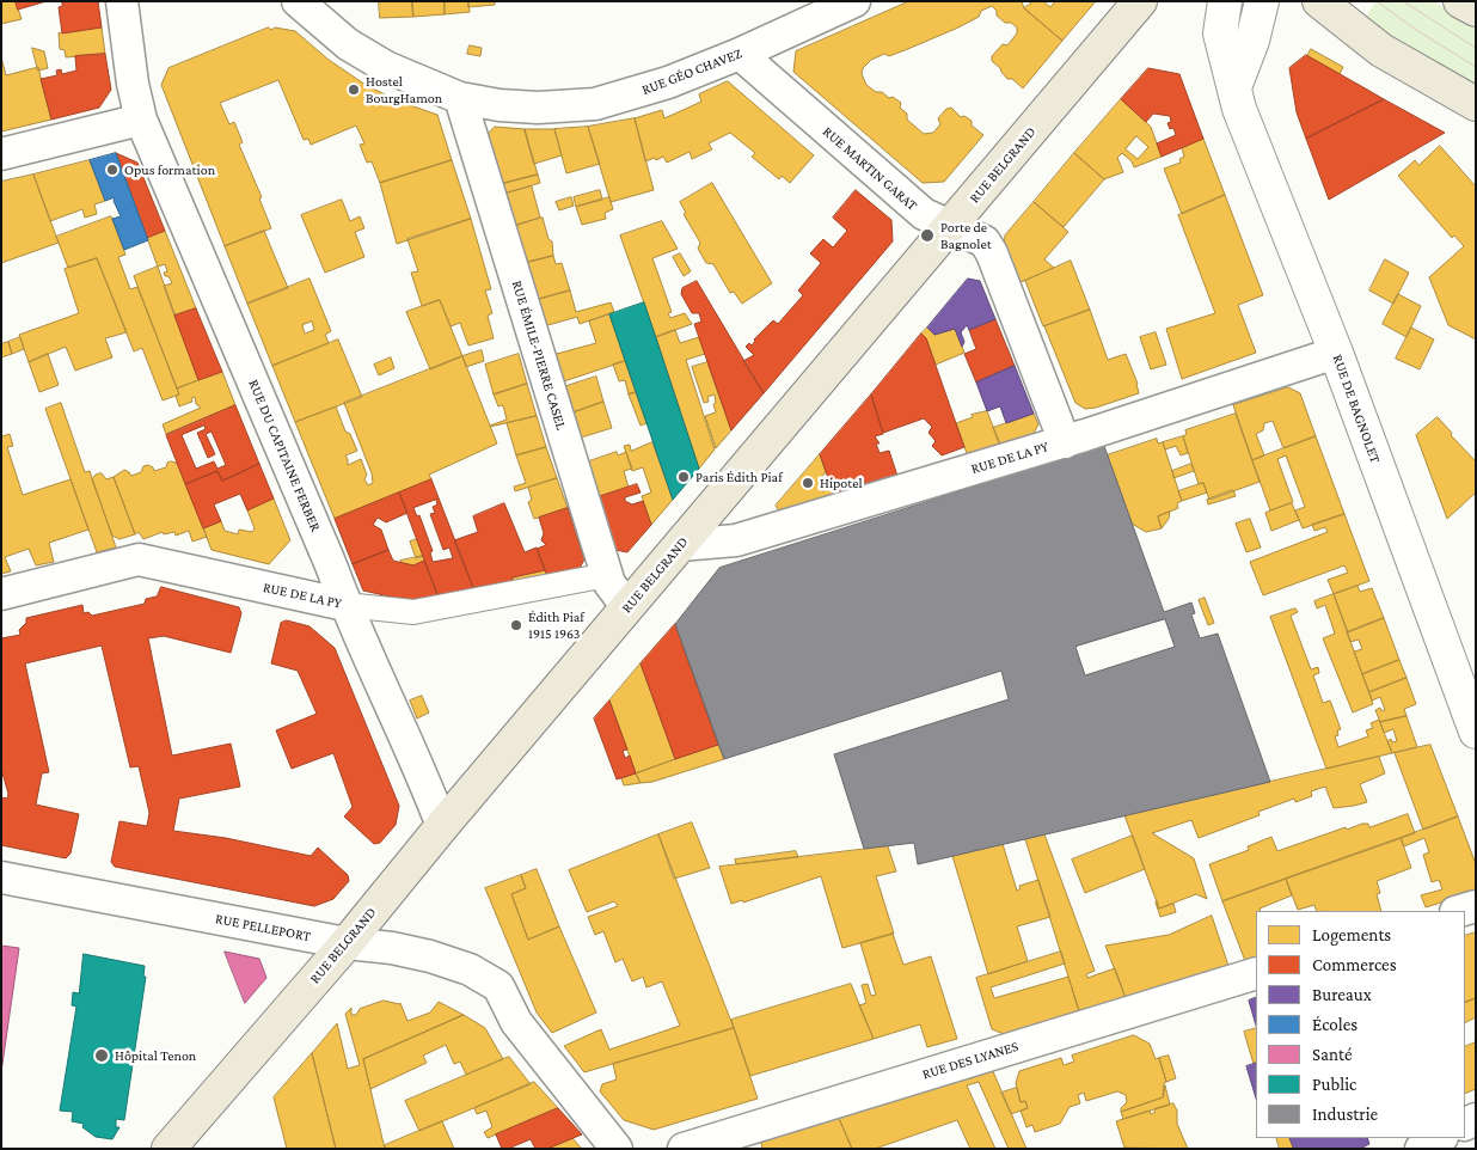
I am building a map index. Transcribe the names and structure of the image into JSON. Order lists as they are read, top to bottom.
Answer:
{
  "streets": {
    "main road": ["RUE BELGRAND"],
    "street": [
      "RUE GÉO CHAVEZ",
      "RUE MARTIN GARAT",
      "RUE ÉMILE-PIERRE CASEL",
      "RUE DE BAGNOLET",
      "RUE DU CAPITAINE FERBER",
      "RUE DE LA PY",
      "RUE PELLEPORT",
      "RUE DES LYANES"
    ]
  },
  "crossings": [
    ["RUE GÉO CHAVEZ", "RUE MARTIN GARAT"],
    ["RUE GÉO CHAVEZ", "RUE ÉMILE-PIERRE CASEL"],
    ["RUE BELGRAND", "RUE MARTIN GARAT"],
    ["RUE BELGRAND", "RUE ÉMILE-PIERRE CASEL"],
    ["RUE BELGRAND", "RUE DU CAPITAINE FERBER"],
    ["RUE BELGRAND", "RUE DE LA PY"],
    ["RUE BELGRAND", "RUE PELLEPORT"],
    ["RUE MARTIN GARAT", "RUE DE LA PY"],
    ["RUE ÉMILE-PIERRE CASEL", "RUE DE LA PY"],
    ["RUE DE BAGNOLET", "RUE DE LA PY"],
    ["RUE DU CAPITAINE FERBER", "RUE DE LA PY"]
  ],
  "places": [
    "Hostel BourgHamon",
    "Opus formation",
    "Porte de Bagnolet",
    "Paris Édith Piaf",
    "Hipotel",
    "Édith Piaf 1915 1963",
    "Hôpital Tenon"
  ],
  "legend": [
    "Logements",
    "Commerces",
    "Bureaux",
    "Écoles",
    "Santé",
    "Public",
    "Industrie"
  ]
}
